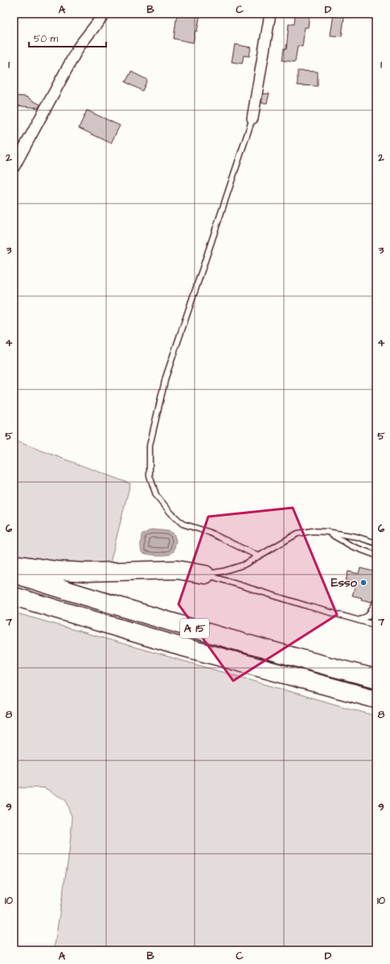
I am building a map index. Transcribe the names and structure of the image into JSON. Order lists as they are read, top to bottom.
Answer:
{
  "streets": {
    "highway": ["A 15"]
  },
  "places": ["Esso"],
  "scale_bar": "50 m",
  "grid": {
    "columns": [
      "A",
      "B",
      "C",
      "D"
    ],
    "rows": [
      "1",
      "2",
      "3",
      "4",
      "5",
      "6",
      "7",
      "8",
      "9",
      "10"
    ]
  }
}
